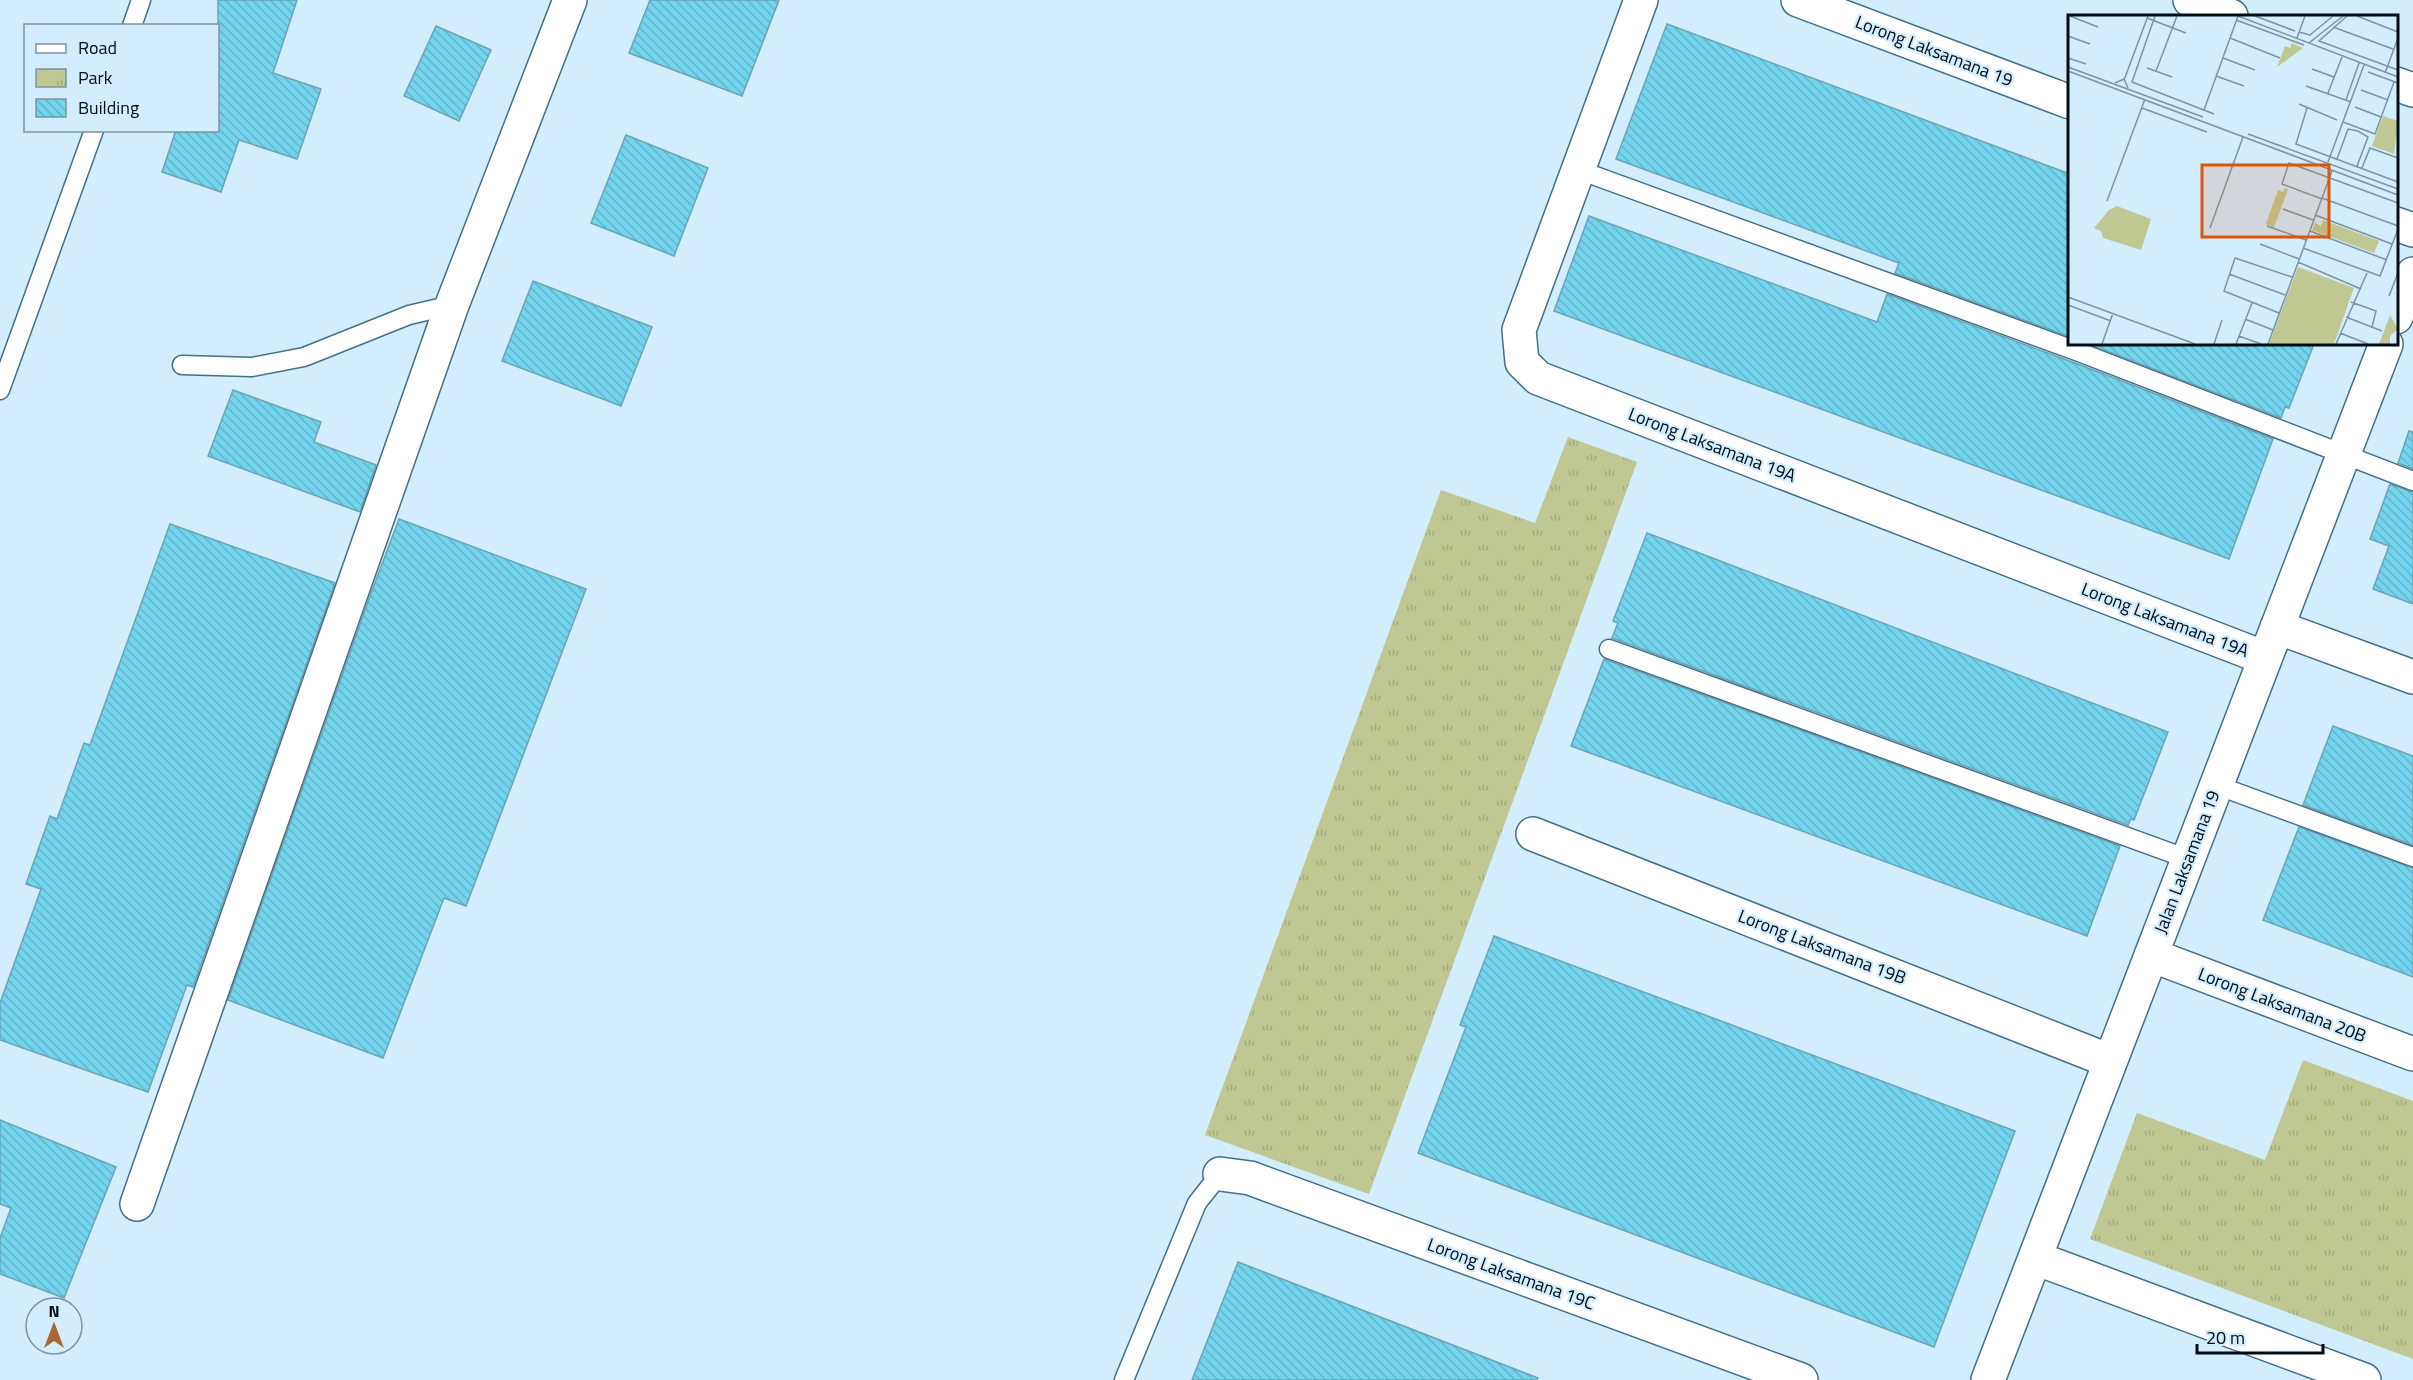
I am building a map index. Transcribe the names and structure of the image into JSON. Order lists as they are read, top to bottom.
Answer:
{
  "streets": {
    "street": [
      "Lorong Laksamana 19",
      "Lorong Laksamana 19A",
      "Jalan Laksamana 19",
      "Lorong Laksamana 19B",
      "Lorong Laksamana 20B",
      "Lorong Laksamana 19C"
    ]
  },
  "crossings": [
    ["Lorong Laksamana 19A", "Jalan Laksamana 19"],
    ["Jalan Laksamana 19", "Lorong Laksamana 19B"],
    ["Jalan Laksamana 19", "Lorong Laksamana 20B"]
  ],
  "legend": ["Road", "Park", "Building"],
  "scale_bar": "20 m",
  "north": "top"
}
